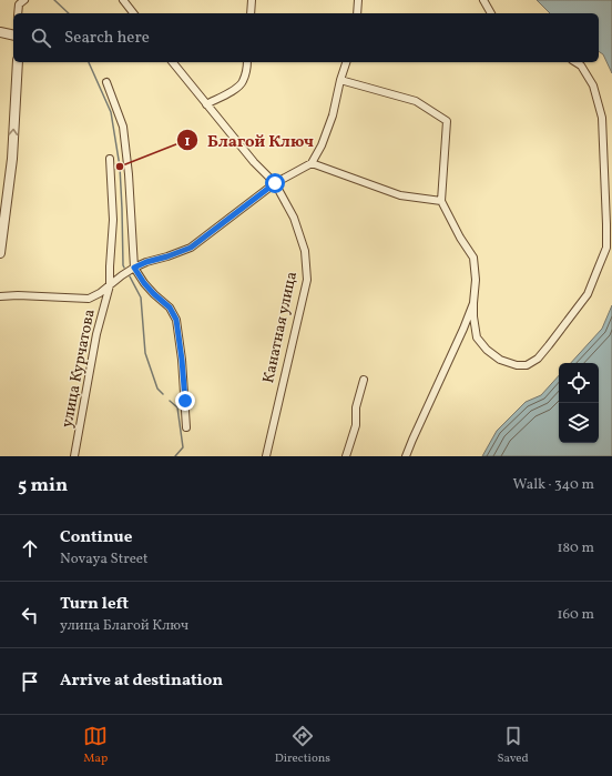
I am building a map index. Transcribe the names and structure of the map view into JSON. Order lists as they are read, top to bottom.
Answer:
{
  "streets": {
    "street": ["Канатная улица", "улица Курчатова"]
  },
  "places": ["Благой Ключ"],
  "page": {
    "search": "Search here",
    "heading": ["5 min", "Walk · 340 m"],
    "list": [
      ["Continue", "Novaya Street", "180 m"],
      ["Turn left", "улица Благой Ключ", "160 m"],
      "Arrive at destination"
    ],
    "nav": ["Map", "Directions", "Saved"]
  }
}
